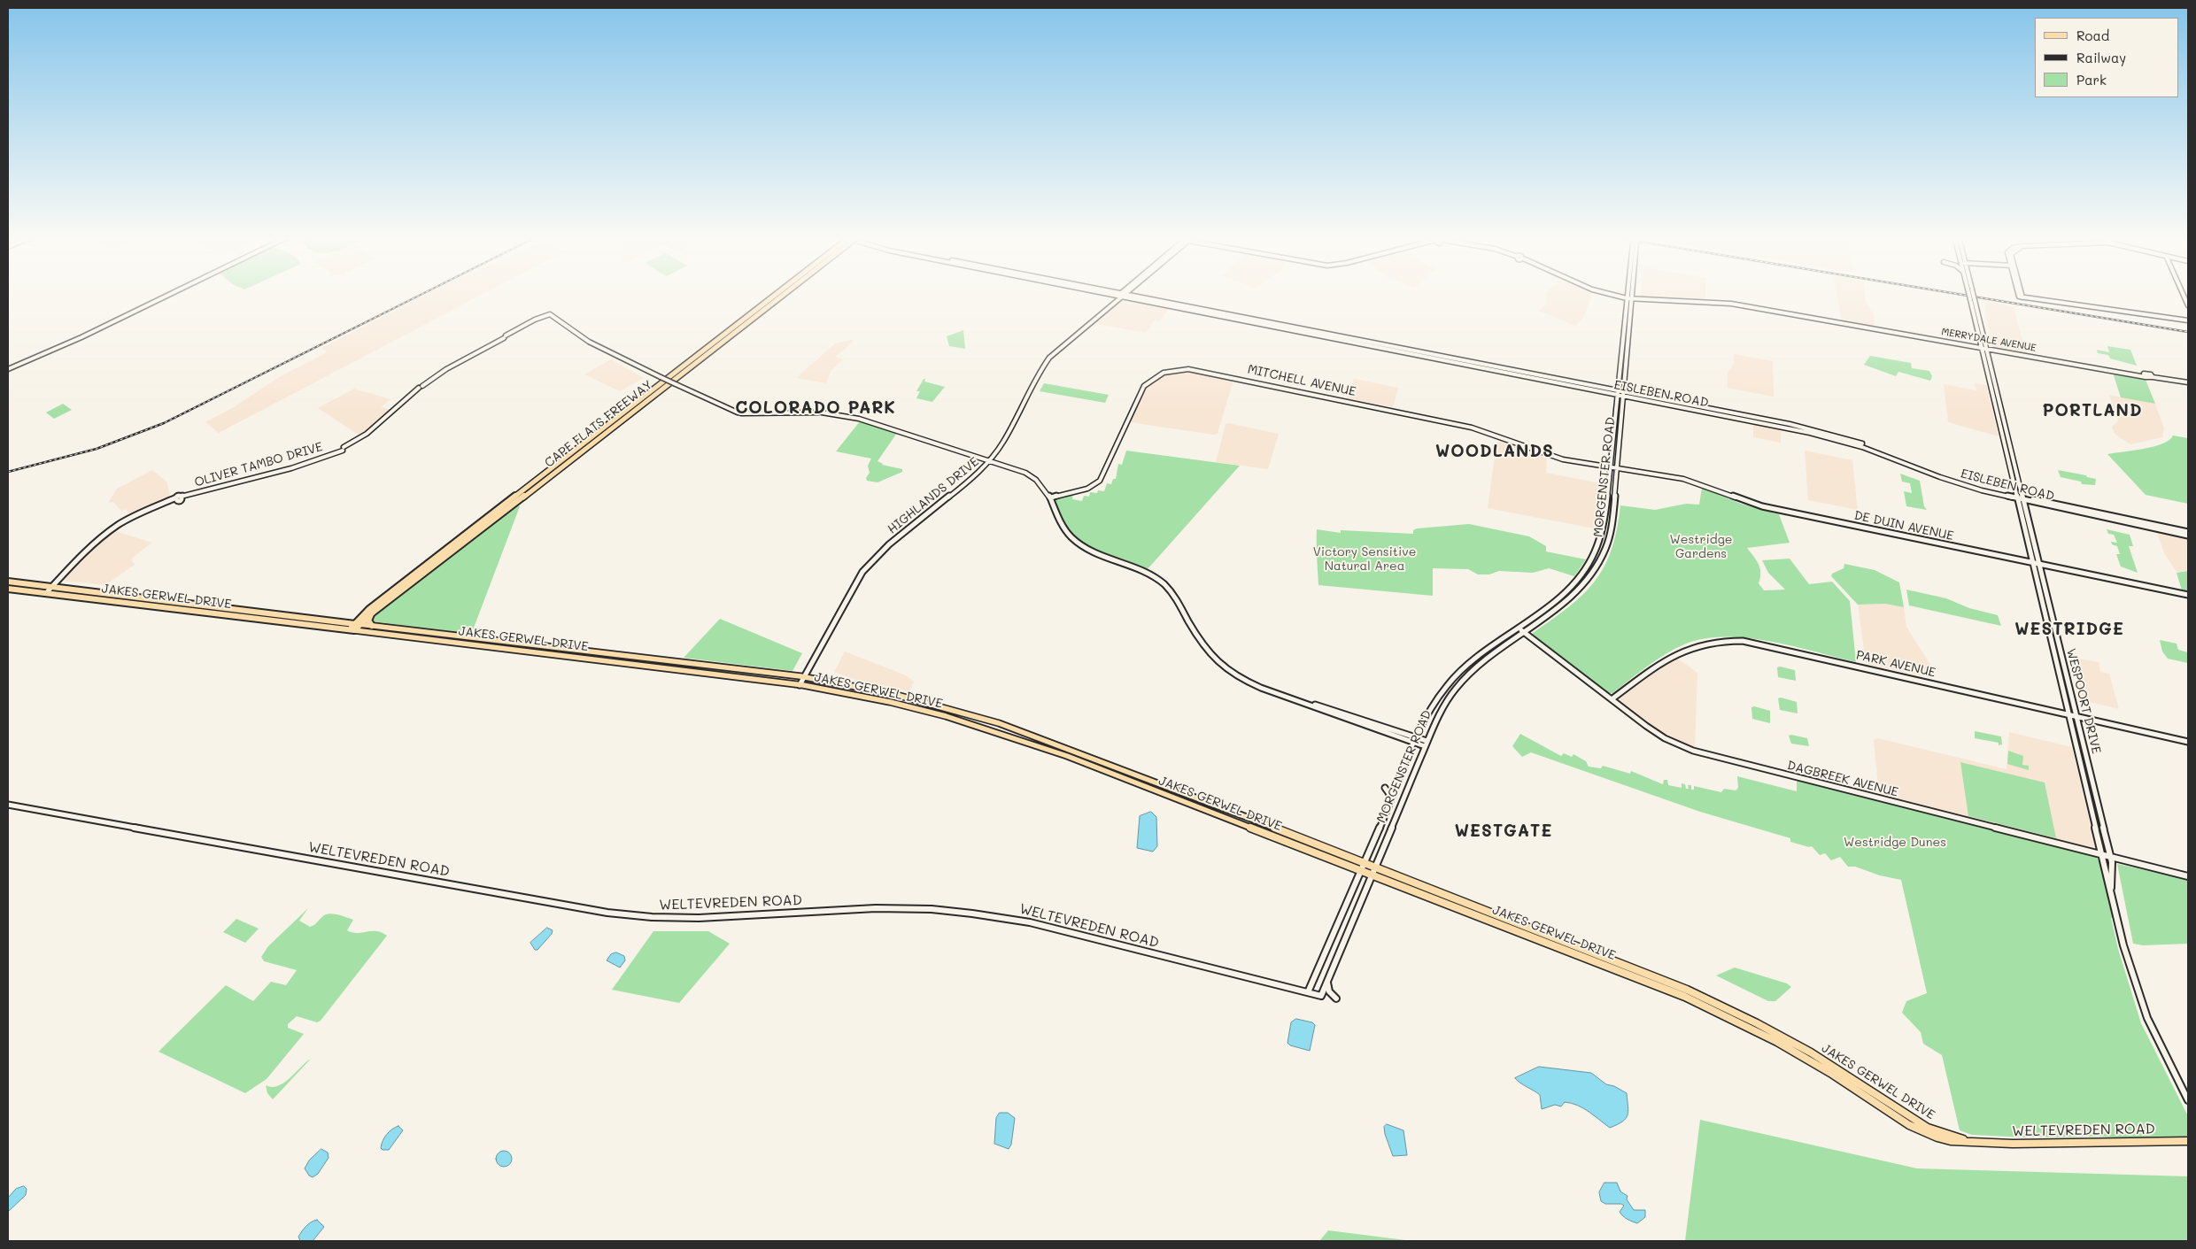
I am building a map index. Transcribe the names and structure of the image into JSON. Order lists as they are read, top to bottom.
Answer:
{
  "streets": {
    "highway": ["CAPE FLATS FREEWAY", "JAKES GERWEL DRIVE"],
    "main road": ["WELTEVREDEN ROAD"],
    "street": [
      "MERRYDALE AVENUE",
      "MITCHELL AVENUE",
      "EISLEBEN ROAD",
      "OLIVER TAMBO DRIVE",
      "MORGENSTER ROAD",
      "HIGHLANDS DRIVE",
      "DE DUIN AVENUE",
      "PARK AVENUE",
      "WESPOORT DRIVE",
      "DAGBREEK AVENUE"
    ]
  },
  "crossings": [
    ["MERRYDALE AVENUE", "MORGENSTER ROAD"],
    ["MERRYDALE AVENUE", "WESPOORT DRIVE"],
    ["MITCHELL AVENUE", "MORGENSTER ROAD"],
    ["MITCHELL AVENUE", "DE DUIN AVENUE"],
    ["EISLEBEN ROAD", "MORGENSTER ROAD"],
    ["EISLEBEN ROAD", "HIGHLANDS DRIVE"],
    ["EISLEBEN ROAD", "WESPOORT DRIVE"],
    ["CAPE FLATS FREEWAY", "JAKES GERWEL DRIVE"],
    ["OLIVER TAMBO DRIVE", "HIGHLANDS DRIVE"],
    ["OLIVER TAMBO DRIVE", "JAKES GERWEL DRIVE"],
    ["MORGENSTER ROAD", "DE DUIN AVENUE"],
    ["MORGENSTER ROAD", "JAKES GERWEL DRIVE"],
    ["MORGENSTER ROAD", "DAGBREEK AVENUE"],
    ["MORGENSTER ROAD", "WELTEVREDEN ROAD"],
    ["HIGHLANDS DRIVE", "JAKES GERWEL DRIVE"],
    ["DE DUIN AVENUE", "WESPOORT DRIVE"],
    ["JAKES GERWEL DRIVE", "WELTEVREDEN ROAD"],
    ["PARK AVENUE", "WESPOORT DRIVE"],
    ["PARK AVENUE", "DAGBREEK AVENUE"],
    ["WESPOORT DRIVE", "DAGBREEK AVENUE"]
  ],
  "districts": [
    "COLORADO PARK",
    "PORTLAND",
    "WOODLANDS",
    "WESTRIDGE",
    "WESTGATE"
  ],
  "parks": ["Westridge Gardens", "Victory Sensitive Natural Area", "Westridge Dunes"],
  "legend": ["Road", "Railway", "Park"]
}
